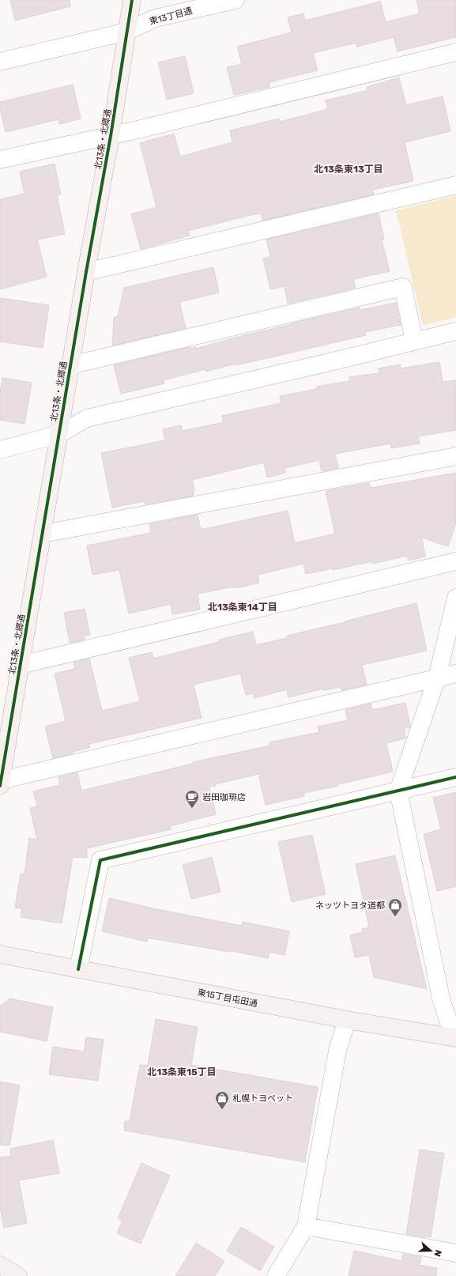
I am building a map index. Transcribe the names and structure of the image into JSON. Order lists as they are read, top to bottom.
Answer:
{
  "streets": {
    "street": ["東13丁目通", "北13条・北郷通", "東15丁目屯田通"]
  },
  "crossings": [
    ["東13丁目通", "北13条・北郷通"]
  ],
  "districts": ["北13条東13丁目", "北13条東14丁目", "北13条東15丁目"],
  "places": {
    "cafe": ["岩田珈琲店"],
    "shop": ["ネッツトヨタ道都", "札幌トヨペット"]
  },
  "north": "right"
}
